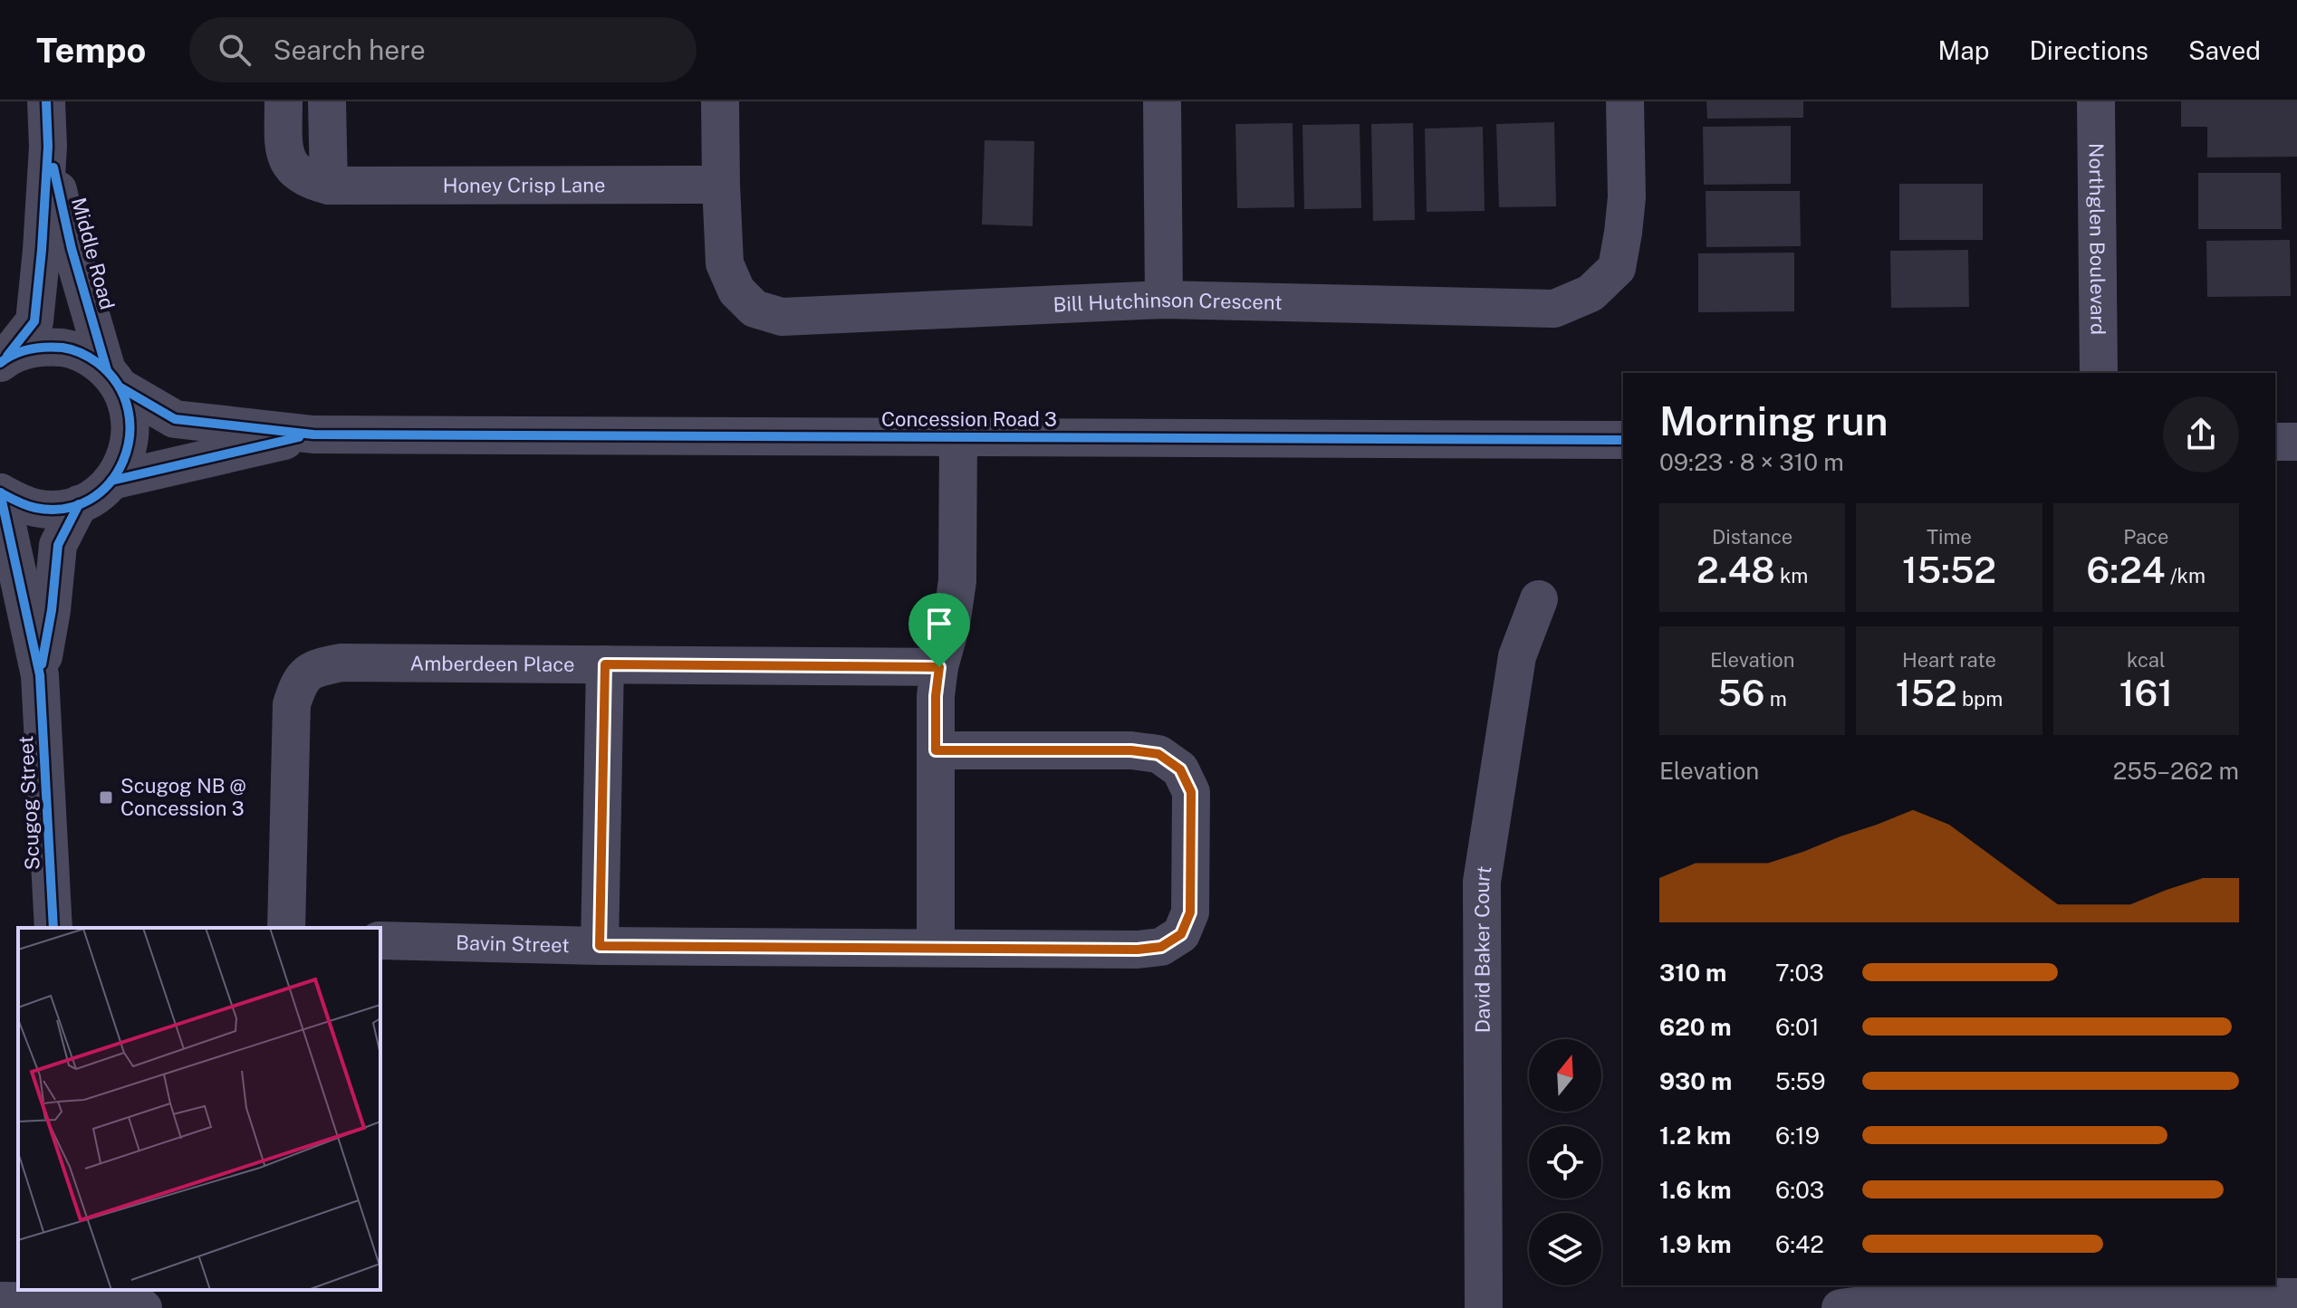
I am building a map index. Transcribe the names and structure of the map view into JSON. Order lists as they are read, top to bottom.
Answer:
{
  "streets": {
    "street": [
      "Honey Crisp Lane",
      "Northglen Boulevard",
      "Middle Road",
      "Bill Hutchinson Crescent",
      "Concession Road 3",
      "Amberdeen Place",
      "Scugog Street",
      "Bavin Street",
      "David Baker Court"
    ]
  },
  "crossings": [
    ["Honey Crisp Lane", "Bill Hutchinson Crescent"],
    ["Middle Road", "Concession Road 3"]
  ],
  "places": {
    "transit": ["Scugog NB @ Concession 3"]
  },
  "north": "top",
  "page": {
    "header": "Tempo",
    "search": "Search here",
    "nav": ["Map", "Directions", "Saved"],
    "heading": ["Morning run", "09:23 · 8 × 310 m"],
    "stats": [
      ["Distance", "2.48 km"],
      ["Time", "15:52"],
      ["Pace", "6:24 /km"],
      ["Elevation", "56 m"],
      ["Heart rate", "152 bpm"],
      ["kcal", "161"]
    ],
    "chart": ["Elevation", "255–262 m"],
    "list": [
      {
        "name": "310 m",
        "note": "7:03"
      },
      {
        "name": "620 m",
        "note": "6:01"
      },
      {
        "name": "930 m",
        "note": "5:59"
      },
      {
        "name": "1.2 km",
        "note": "6:19"
      },
      {
        "name": "1.6 km",
        "note": "6:03"
      },
      {
        "name": "1.9 km",
        "note": "6:42"
      }
    ]
  }
}
